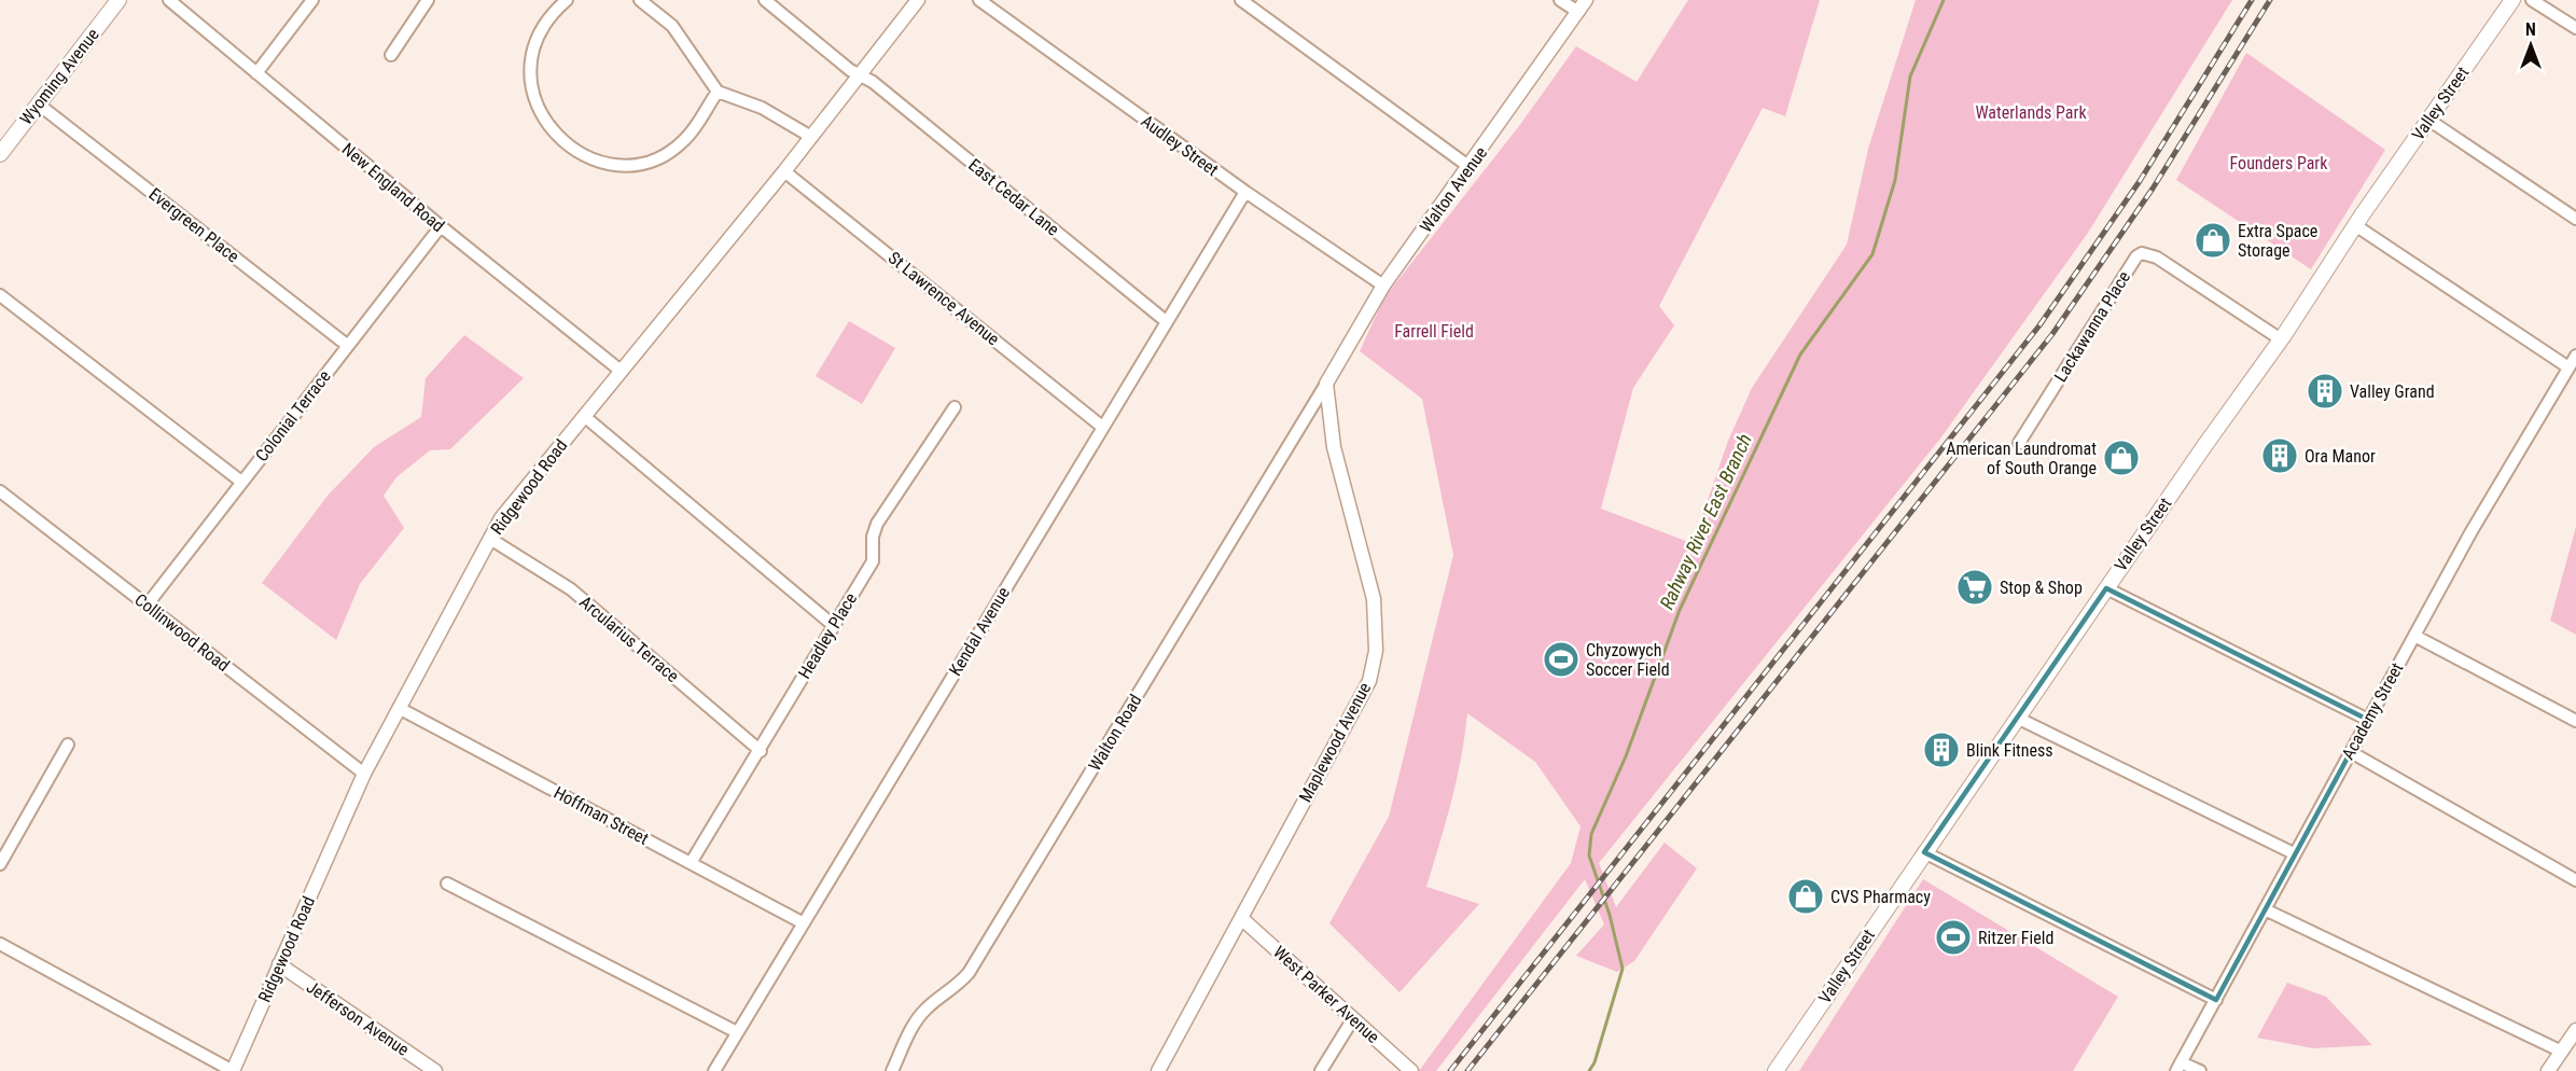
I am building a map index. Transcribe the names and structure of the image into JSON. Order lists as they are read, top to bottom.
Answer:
{
  "streets": {
    "main road": ["Wyoming Avenue", "Valley Street"],
    "street": [
      "Audley Street",
      "New England Road",
      "Walton Avenue",
      "East Cedar Lane",
      "Evergreen Place",
      "St Lawrence Avenue",
      "Lackawanna Place",
      "Colonial Terrace",
      "Ridgewood Road",
      "Kendal Avenue",
      "Collinwood Road",
      "Headley Place",
      "Arcularius Terrace",
      "Academy Street",
      "Walton Road",
      "Maplewood Avenue",
      "Hoffman Street",
      "West Parker Avenue",
      "Jefferson Avenue"
    ]
  },
  "crossings": [
    ["Wyoming Avenue", "Evergreen Place"],
    ["Valley Street", "Lackawanna Place"],
    ["Audley Street", "Walton Avenue"],
    ["Audley Street", "Kendal Avenue"],
    ["New England Road", "Colonial Terrace"],
    ["New England Road", "Ridgewood Road"],
    ["Walton Avenue", "Walton Road"],
    ["Walton Avenue", "Maplewood Avenue"],
    ["East Cedar Lane", "Ridgewood Road"],
    ["East Cedar Lane", "Kendal Avenue"],
    ["Evergreen Place", "Colonial Terrace"],
    ["St Lawrence Avenue", "Ridgewood Road"],
    ["St Lawrence Avenue", "Kendal Avenue"],
    ["Colonial Terrace", "Collinwood Road"],
    ["Ridgewood Road", "Collinwood Road"],
    ["Ridgewood Road", "Arcularius Terrace"],
    ["Ridgewood Road", "Hoffman Street"],
    ["Ridgewood Road", "Jefferson Avenue"],
    ["Kendal Avenue", "Hoffman Street"],
    ["Headley Place", "Arcularius Terrace"],
    ["Headley Place", "Hoffman Street"],
    ["Walton Road", "Maplewood Avenue"],
    ["Maplewood Avenue", "West Parker Avenue"]
  ],
  "water": ["Rahway River East Branch"],
  "parks": ["Waterlands Park", "Founders Park", "Farrell Field"],
  "places": {
    "shop": ["Extra Space Storage", "American Laundromat of South Orange", "CVS Pharmacy"],
    "building": ["Valley Grand", "Ora Manor", "Blink Fitness"],
    "supermarket": ["Stop & Shop"],
    "sports": ["Chyzowych Soccer Field", "Ritzer Field"]
  },
  "north": "top"
}
